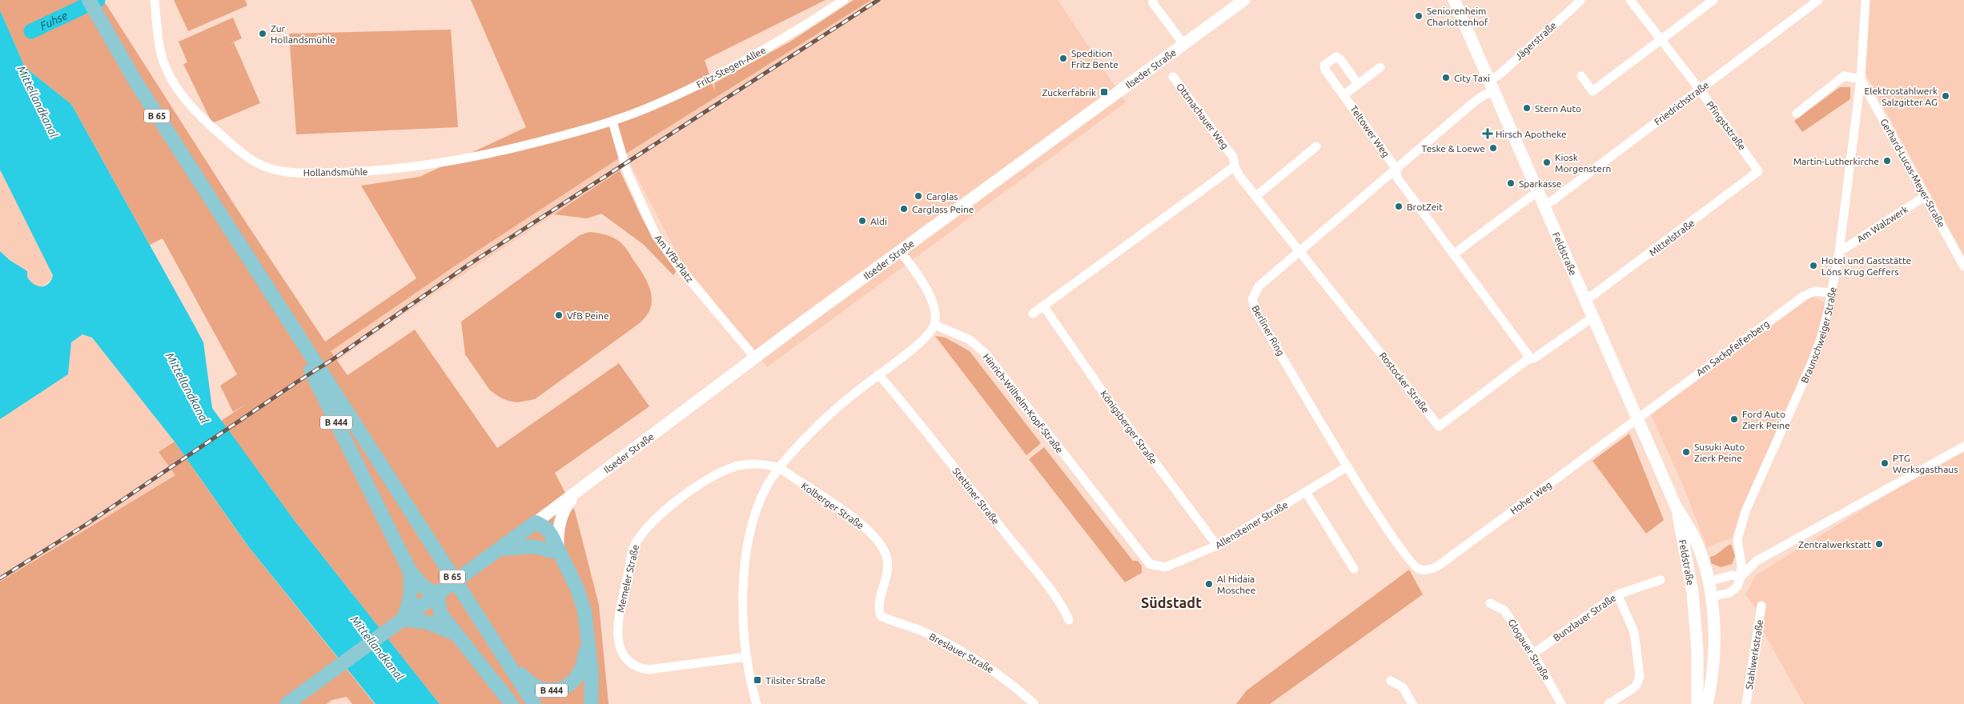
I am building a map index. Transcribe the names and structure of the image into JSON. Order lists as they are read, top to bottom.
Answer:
{
  "streets": {
    "main road": ["B 65", "B 444"],
    "street": [
      "Jägerstraße",
      "Fritz-Stegen-Allee",
      "Ilseder Straße",
      "Friedrichstraße",
      "Ottmachauer Weg",
      "Pfingststraße",
      "Teltower Weg",
      "Hollandsmühle",
      "Gerhard-Lucas-Meyer-Straße",
      "Am Walzwerk",
      "Mittelstraße",
      "Feldstraße",
      "Am VfB-Platz",
      "Berliner Ring",
      "Braunschweiger Straße",
      "Am Sackpfeifenberg",
      "Rostocker Straße",
      "Hinrich-Wilhelm-Kopf-Straße",
      "Königsberger Straße",
      "Stettiner Straße",
      "Hoher Weg",
      "Kolberger Straße",
      "Allensteiner Straße",
      "Memeler Straße",
      "Bunzlauer Straße",
      "Glogauer Straße",
      "Breslauer Straße",
      "Stahlwerkstraße"
    ]
  },
  "crossings": [
    ["Jägerstraße", "Feldstraße"],
    ["Fritz-Stegen-Allee", "Hollandsmühle"],
    ["Fritz-Stegen-Allee", "Am VfB-Platz"],
    ["Ilseder Straße", "Am VfB-Platz"],
    ["Friedrichstraße", "Pfingststraße"],
    ["Friedrichstraße", "Feldstraße"],
    ["B 65", "B 444"],
    ["Ottmachauer Weg", "Berliner Ring"],
    ["Ottmachauer Weg", "Rostocker Straße"],
    ["Pfingststraße", "Mittelstraße"],
    ["Teltower Weg", "Berliner Ring"],
    ["Hollandsmühle", "Am VfB-Platz"],
    ["Gerhard-Lucas-Meyer-Straße", "Am Walzwerk"],
    ["Gerhard-Lucas-Meyer-Straße", "Braunschweiger Straße"],
    ["Am Walzwerk", "Braunschweiger Straße"],
    ["Mittelstraße", "Feldstraße"],
    ["Feldstraße", "Berliner Ring"],
    ["Feldstraße", "Am Sackpfeifenberg"],
    ["Feldstraße", "Rostocker Straße"],
    ["Feldstraße", "Hoher Weg"],
    ["Berliner Ring", "Rostocker Straße"],
    ["Berliner Ring", "Hoher Weg"],
    ["Berliner Ring", "Allensteiner Straße"],
    ["Braunschweiger Straße", "Am Sackpfeifenberg"],
    ["Am Sackpfeifenberg", "Hoher Weg"],
    ["Hinrich-Wilhelm-Kopf-Straße", "Allensteiner Straße"],
    ["Königsberger Straße", "Allensteiner Straße"],
    ["Kolberger Straße", "Memeler Straße"],
    ["Kolberger Straße", "Breslauer Straße"],
    ["Bunzlauer Straße", "Glogauer Straße"]
  ],
  "districts": ["Südstadt"],
  "water": ["Fuhse", "Mittellandkanal"],
  "places": {
    "other": [
      "Seniorenheim Charlottenhof",
      "Zur Hollandsmühle",
      "Spedition Fritz Bente",
      "City Taxi",
      "Elektrostahlwerk Salzgitter AG",
      "Stern Auto",
      "Teske & Loewe",
      "Martin-Lutherkirche",
      "Kiosk Morgenstern",
      "Sparkasse",
      "Carglas",
      "BrotZeit",
      "Carglass Peine",
      "Aldi",
      "Hotel und Gaststätte Löns Krug Geffers",
      "VfB Peine",
      "Ford Auto Zierk Peine",
      "Susuki Auto Zierk Peine",
      "PTG Werksgasthaus",
      "Zentralwerkstatt",
      "Al Hidaia Moschee"
    ],
    "transit": ["Zuckerfabrik", "Tilsiter Straße"],
    "health": ["Hirsch Apotheke"]
  }
}
